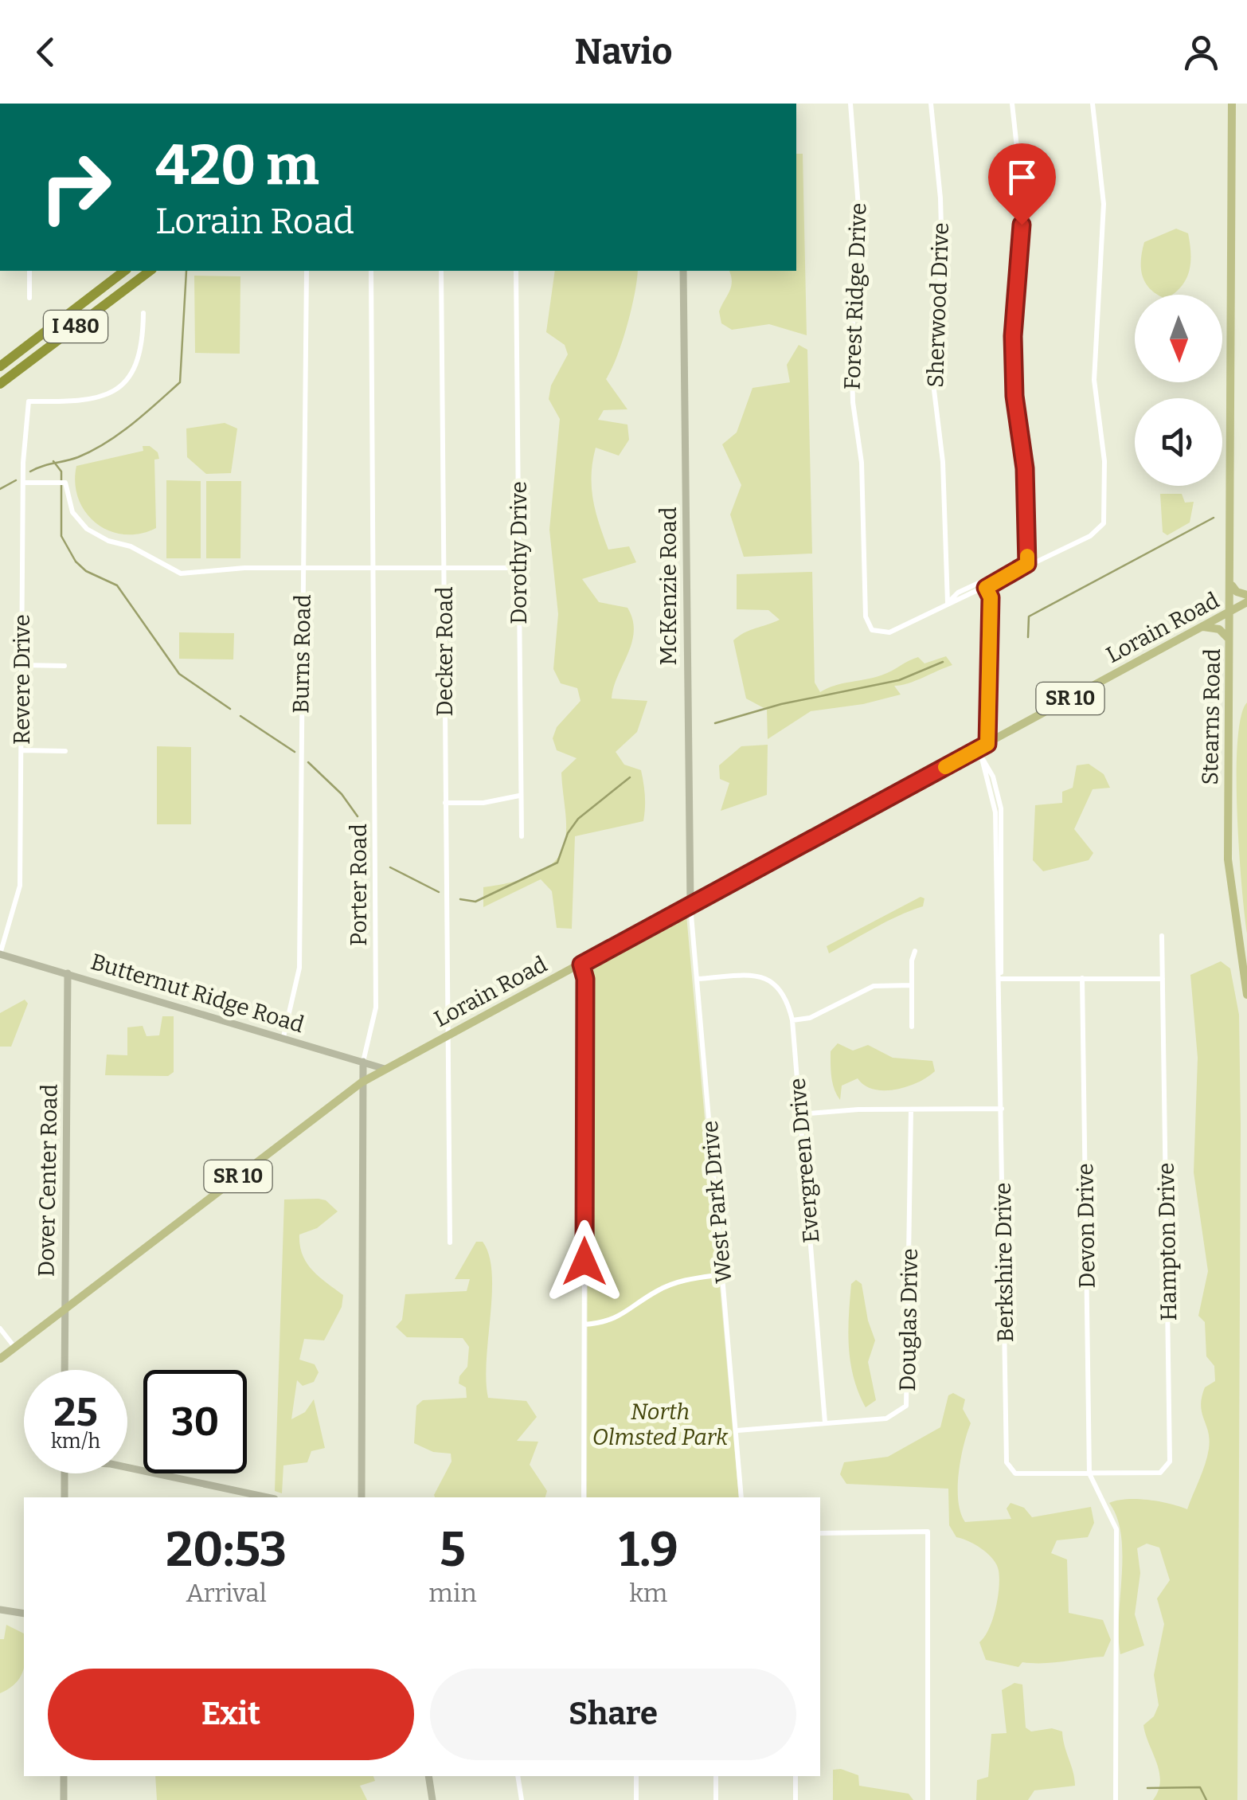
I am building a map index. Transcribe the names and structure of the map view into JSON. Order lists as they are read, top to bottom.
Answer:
{
  "streets": {
    "highway": ["I 480"],
    "main road": ["Lorain Road", "SR 10", "Stearns Road"],
    "street": [
      "Forest Ridge Drive",
      "Sherwood Drive",
      "Dorothy Drive",
      "McKenzie Road",
      "Decker Road",
      "Burns Road",
      "Revere Drive",
      "Porter Road",
      "Butternut Ridge Road",
      "Evergreen Drive",
      "Dover Center Road",
      "West Park Drive",
      "Devon Drive",
      "Hampton Drive",
      "Berkshire Drive",
      "Douglas Drive"
    ]
  },
  "crossings": [
    ["Forest Ridge Drive", "Sherwood Drive"],
    ["McKenzie Road", "Lorain Road"],
    ["McKenzie Road", "West Park Drive"],
    ["Lorain Road", "Decker Road"],
    ["Lorain Road", "Stearns Road"],
    ["Lorain Road", "Porter Road"],
    ["Lorain Road", "Butternut Ridge Road"],
    ["Lorain Road", "Dover Center Road"],
    ["Lorain Road", "West Park Drive"],
    ["Lorain Road", "Berkshire Drive"],
    ["Burns Road", "Butternut Ridge Road"],
    ["Revere Drive", "Butternut Ridge Road"],
    ["Porter Road", "Butternut Ridge Road"],
    ["Butternut Ridge Road", "Dover Center Road"],
    ["Evergreen Drive", "West Park Drive"],
    ["Evergreen Drive", "Douglas Drive"],
    ["West Park Drive", "Douglas Drive"],
    ["Devon Drive", "Hampton Drive"],
    ["Devon Drive", "Berkshire Drive"],
    ["Hampton Drive", "Berkshire Drive"]
  ],
  "parks": ["North Olmsted Park"],
  "north": "bottom",
  "page": {
    "header": "Navio",
    "turn": ["420 m", "Lorain Road"],
    "speed": "25 km/h",
    "limit": "30",
    "eta": [
      "20:53",
      "Arrival",
      "5",
      "min",
      "1.9",
      "km"
    ],
    "buttons": ["Exit", "Share"]
  }
}
